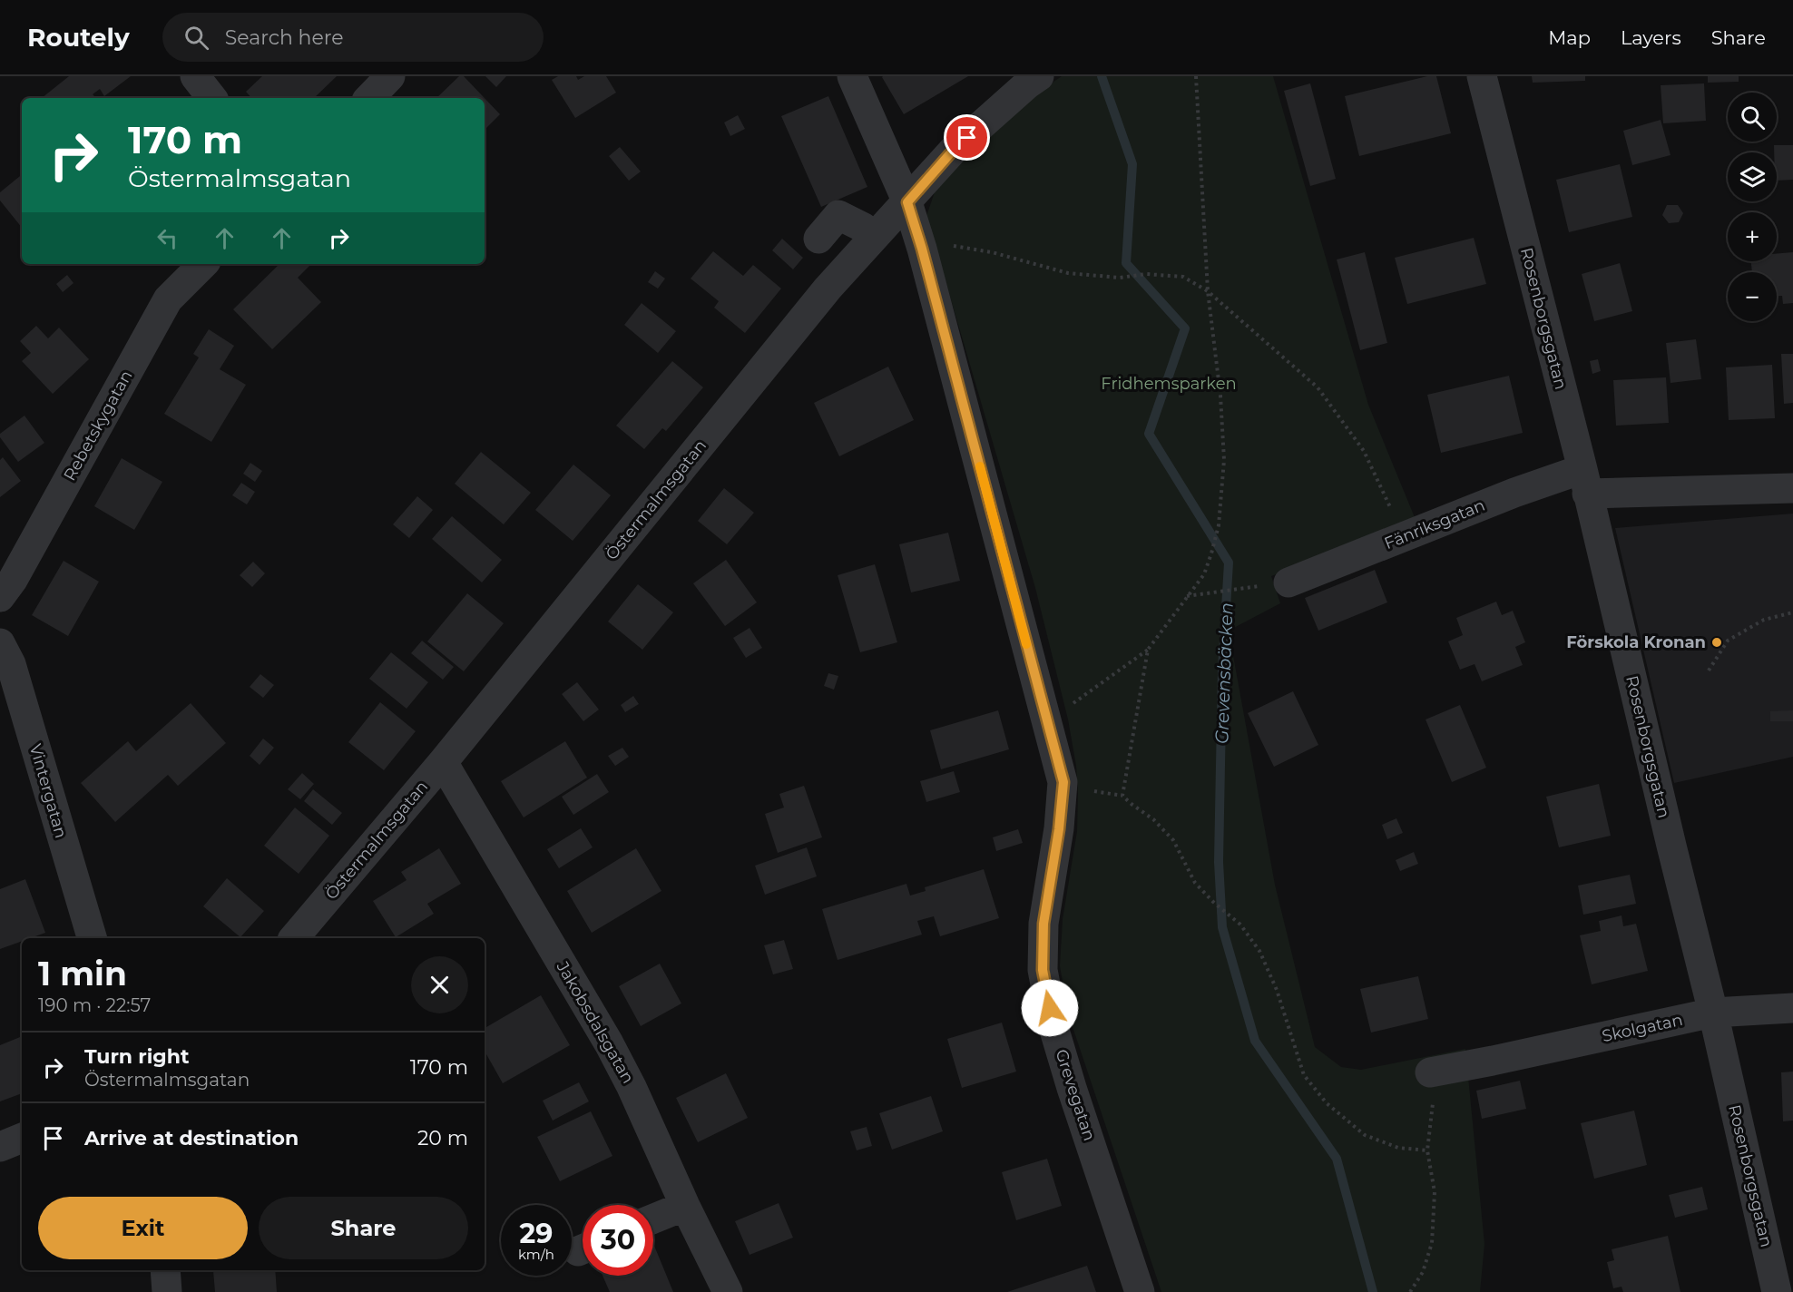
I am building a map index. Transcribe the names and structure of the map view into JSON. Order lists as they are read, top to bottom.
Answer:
{
  "streets": {
    "street": [
      "Rosenborgsgatan",
      "Rebetskygatan",
      "Östermalmsgatan",
      "Fänriksgatan",
      "Vintergatan",
      "Jakobsdalsgatan",
      "Skolgatan",
      "Grevegatan"
    ]
  },
  "crossings": [
    ["Rosenborgsgatan", "Fänriksgatan"],
    ["Rosenborgsgatan", "Skolgatan"],
    ["Östermalmsgatan", "Jakobsdalsgatan"],
    ["Östermalmsgatan", "Grevegatan"]
  ],
  "water": ["Grevensbäcken"],
  "parks": ["Fridhemsparken"],
  "places": ["Förskola Kronan"],
  "page": {
    "header": "Routely",
    "search": "Search here",
    "nav": ["Map", "Layers", "Share"],
    "map_buttons": ["+", "−"],
    "turn": ["170 m", "Östermalmsgatan"],
    "heading": ["1 min", "190 m · 22:57"],
    "list": [
      {
        "name": "Turn right",
        "note": "Östermalmsgatan",
        "value": "170 m"
      },
      {
        "name": "Arrive at destination",
        "value": "20 m"
      }
    ],
    "buttons": ["Exit", "Share"],
    "speed": "29 km/h",
    "limit": "30"
  }
}
